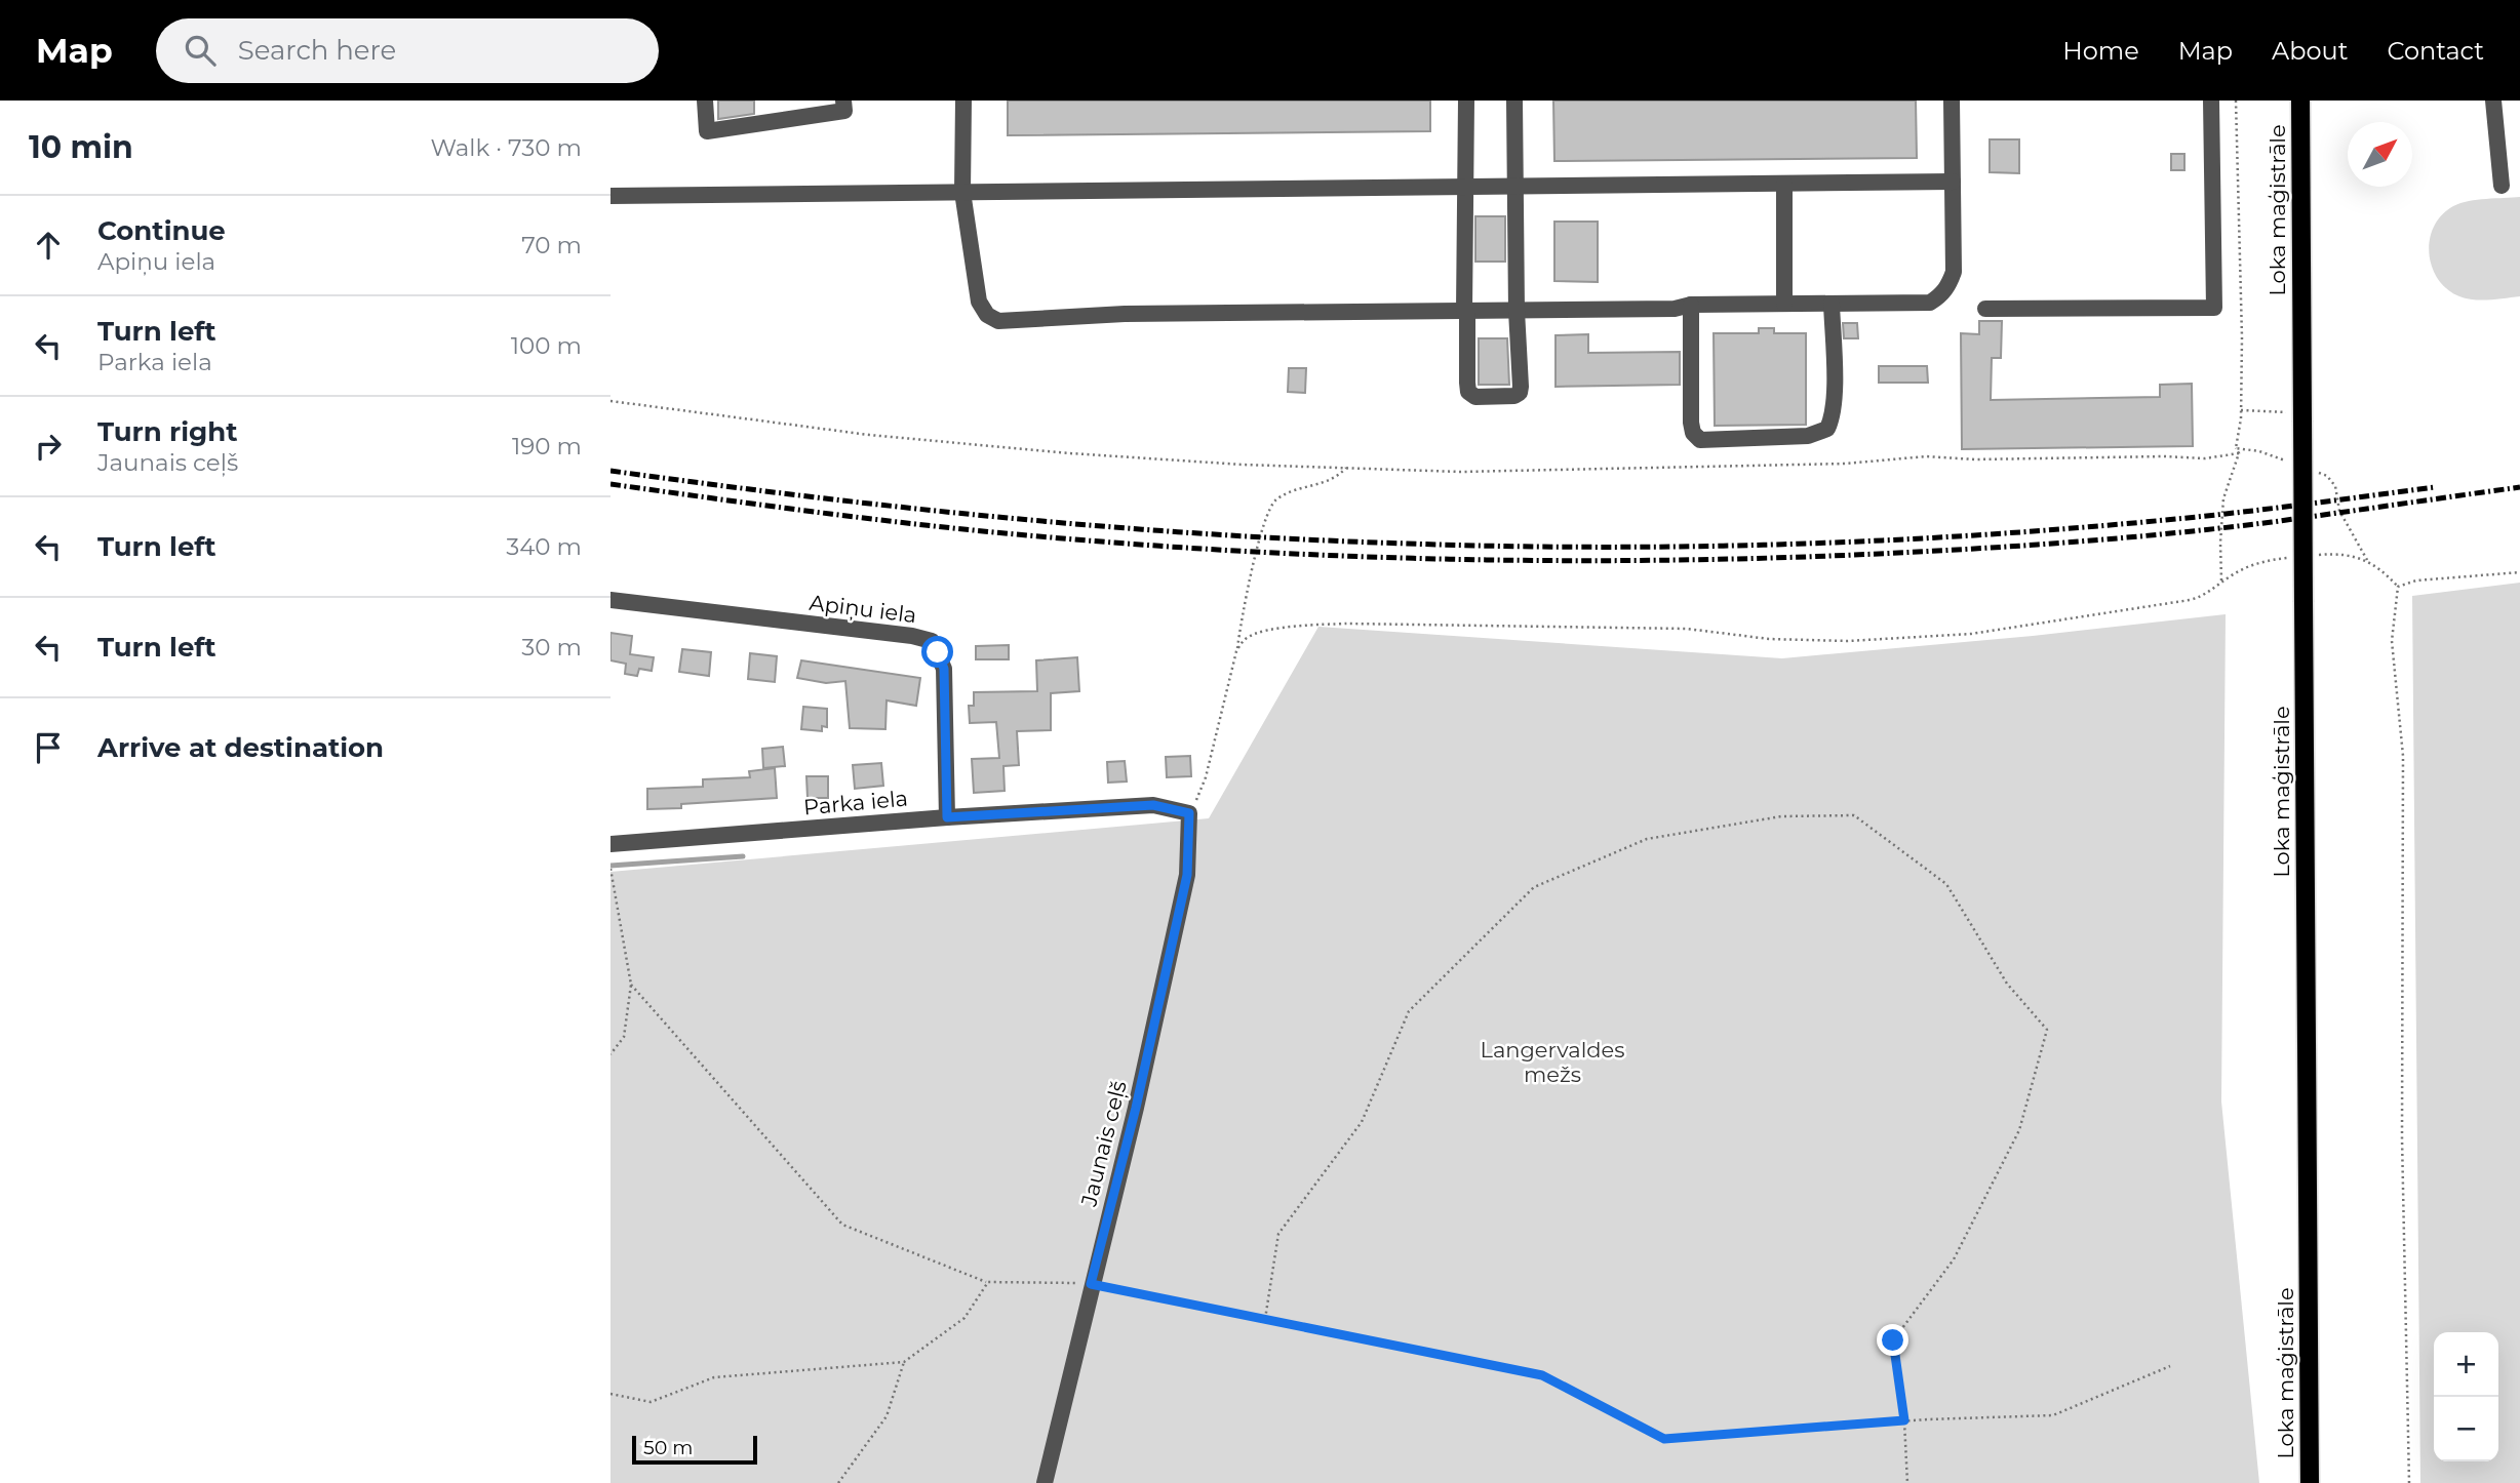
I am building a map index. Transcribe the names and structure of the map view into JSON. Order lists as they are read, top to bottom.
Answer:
{
  "streets": {
    "main road": ["Loka maģistrāle"],
    "street": ["Apiņu iela", "Parka iela", "Jaunais ceļš"]
  },
  "crossings": [
    ["Apiņu iela", "Parka iela"],
    ["Parka iela", "Jaunais ceļš"]
  ],
  "parks": ["Langervaldes mežs"],
  "scale_bar": "50 m",
  "north": "top right",
  "page": {
    "header": "Map",
    "search": "Search here",
    "nav": [
      "Home",
      "Map",
      "About",
      "Contact"
    ],
    "heading": ["10 min", "Walk · 730 m"],
    "list": [
      ["Continue", "Apiņu iela", "70 m"],
      ["Turn left", "Parka iela", "100 m"],
      ["Turn right", "Jaunais ceļš", "190 m"],
      ["Turn left", "340 m"],
      ["Turn left", "30 m"],
      "Arrive at destination"
    ],
    "map_buttons": ["+", "−"],
    "scale": "50 m"
  }
}
